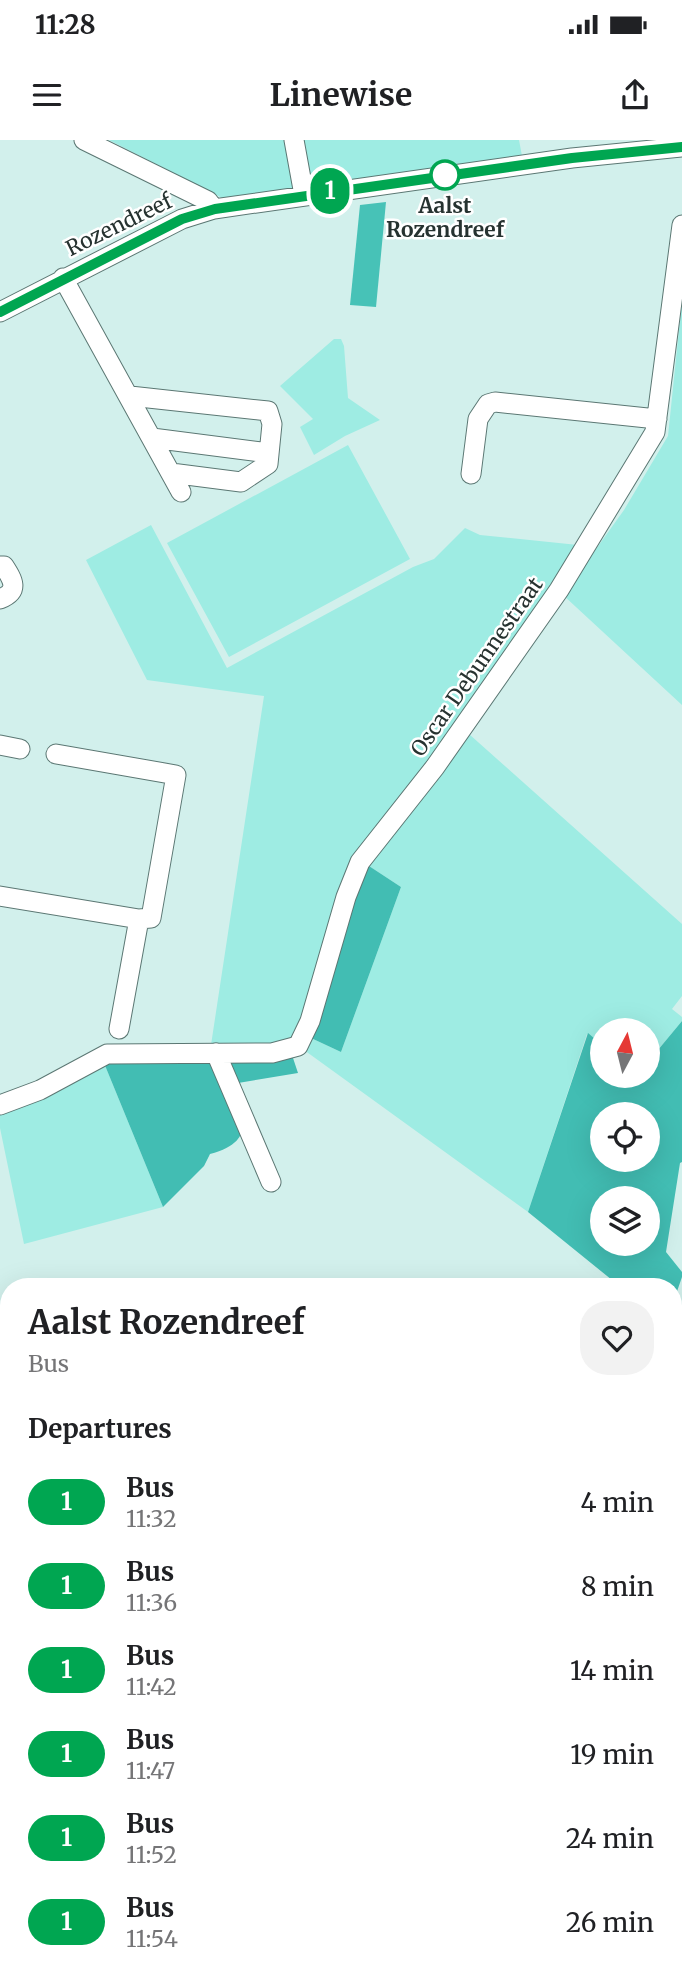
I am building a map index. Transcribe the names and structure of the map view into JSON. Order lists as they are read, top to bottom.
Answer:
{
  "streets": {
    "street": ["Rozendreef", "Oscar Debunnestraat"]
  },
  "places": ["Aalst Rozendreef"],
  "lines": ["bus line 1"],
  "north": "top",
  "page": {
    "status": "11:28",
    "header": "Linewise",
    "on_map": "1",
    "heading": [
      ["Aalst Rozendreef", "Bus"],
      "Departures"
    ],
    "list": [
      {
        "mark": "1",
        "name": "Bus",
        "note": "11:32",
        "value": "4 min"
      },
      {
        "mark": "1",
        "name": "Bus",
        "note": "11:36",
        "value": "8 min"
      },
      {
        "mark": "1",
        "name": "Bus",
        "note": "11:42",
        "value": "14 min"
      },
      {
        "mark": "1",
        "name": "Bus",
        "note": "11:47",
        "value": "19 min"
      },
      {
        "mark": "1",
        "name": "Bus",
        "note": "11:52",
        "value": "24 min"
      },
      {
        "mark": "1",
        "name": "Bus",
        "note": "11:54",
        "value": "26 min"
      }
    ]
  }
}
